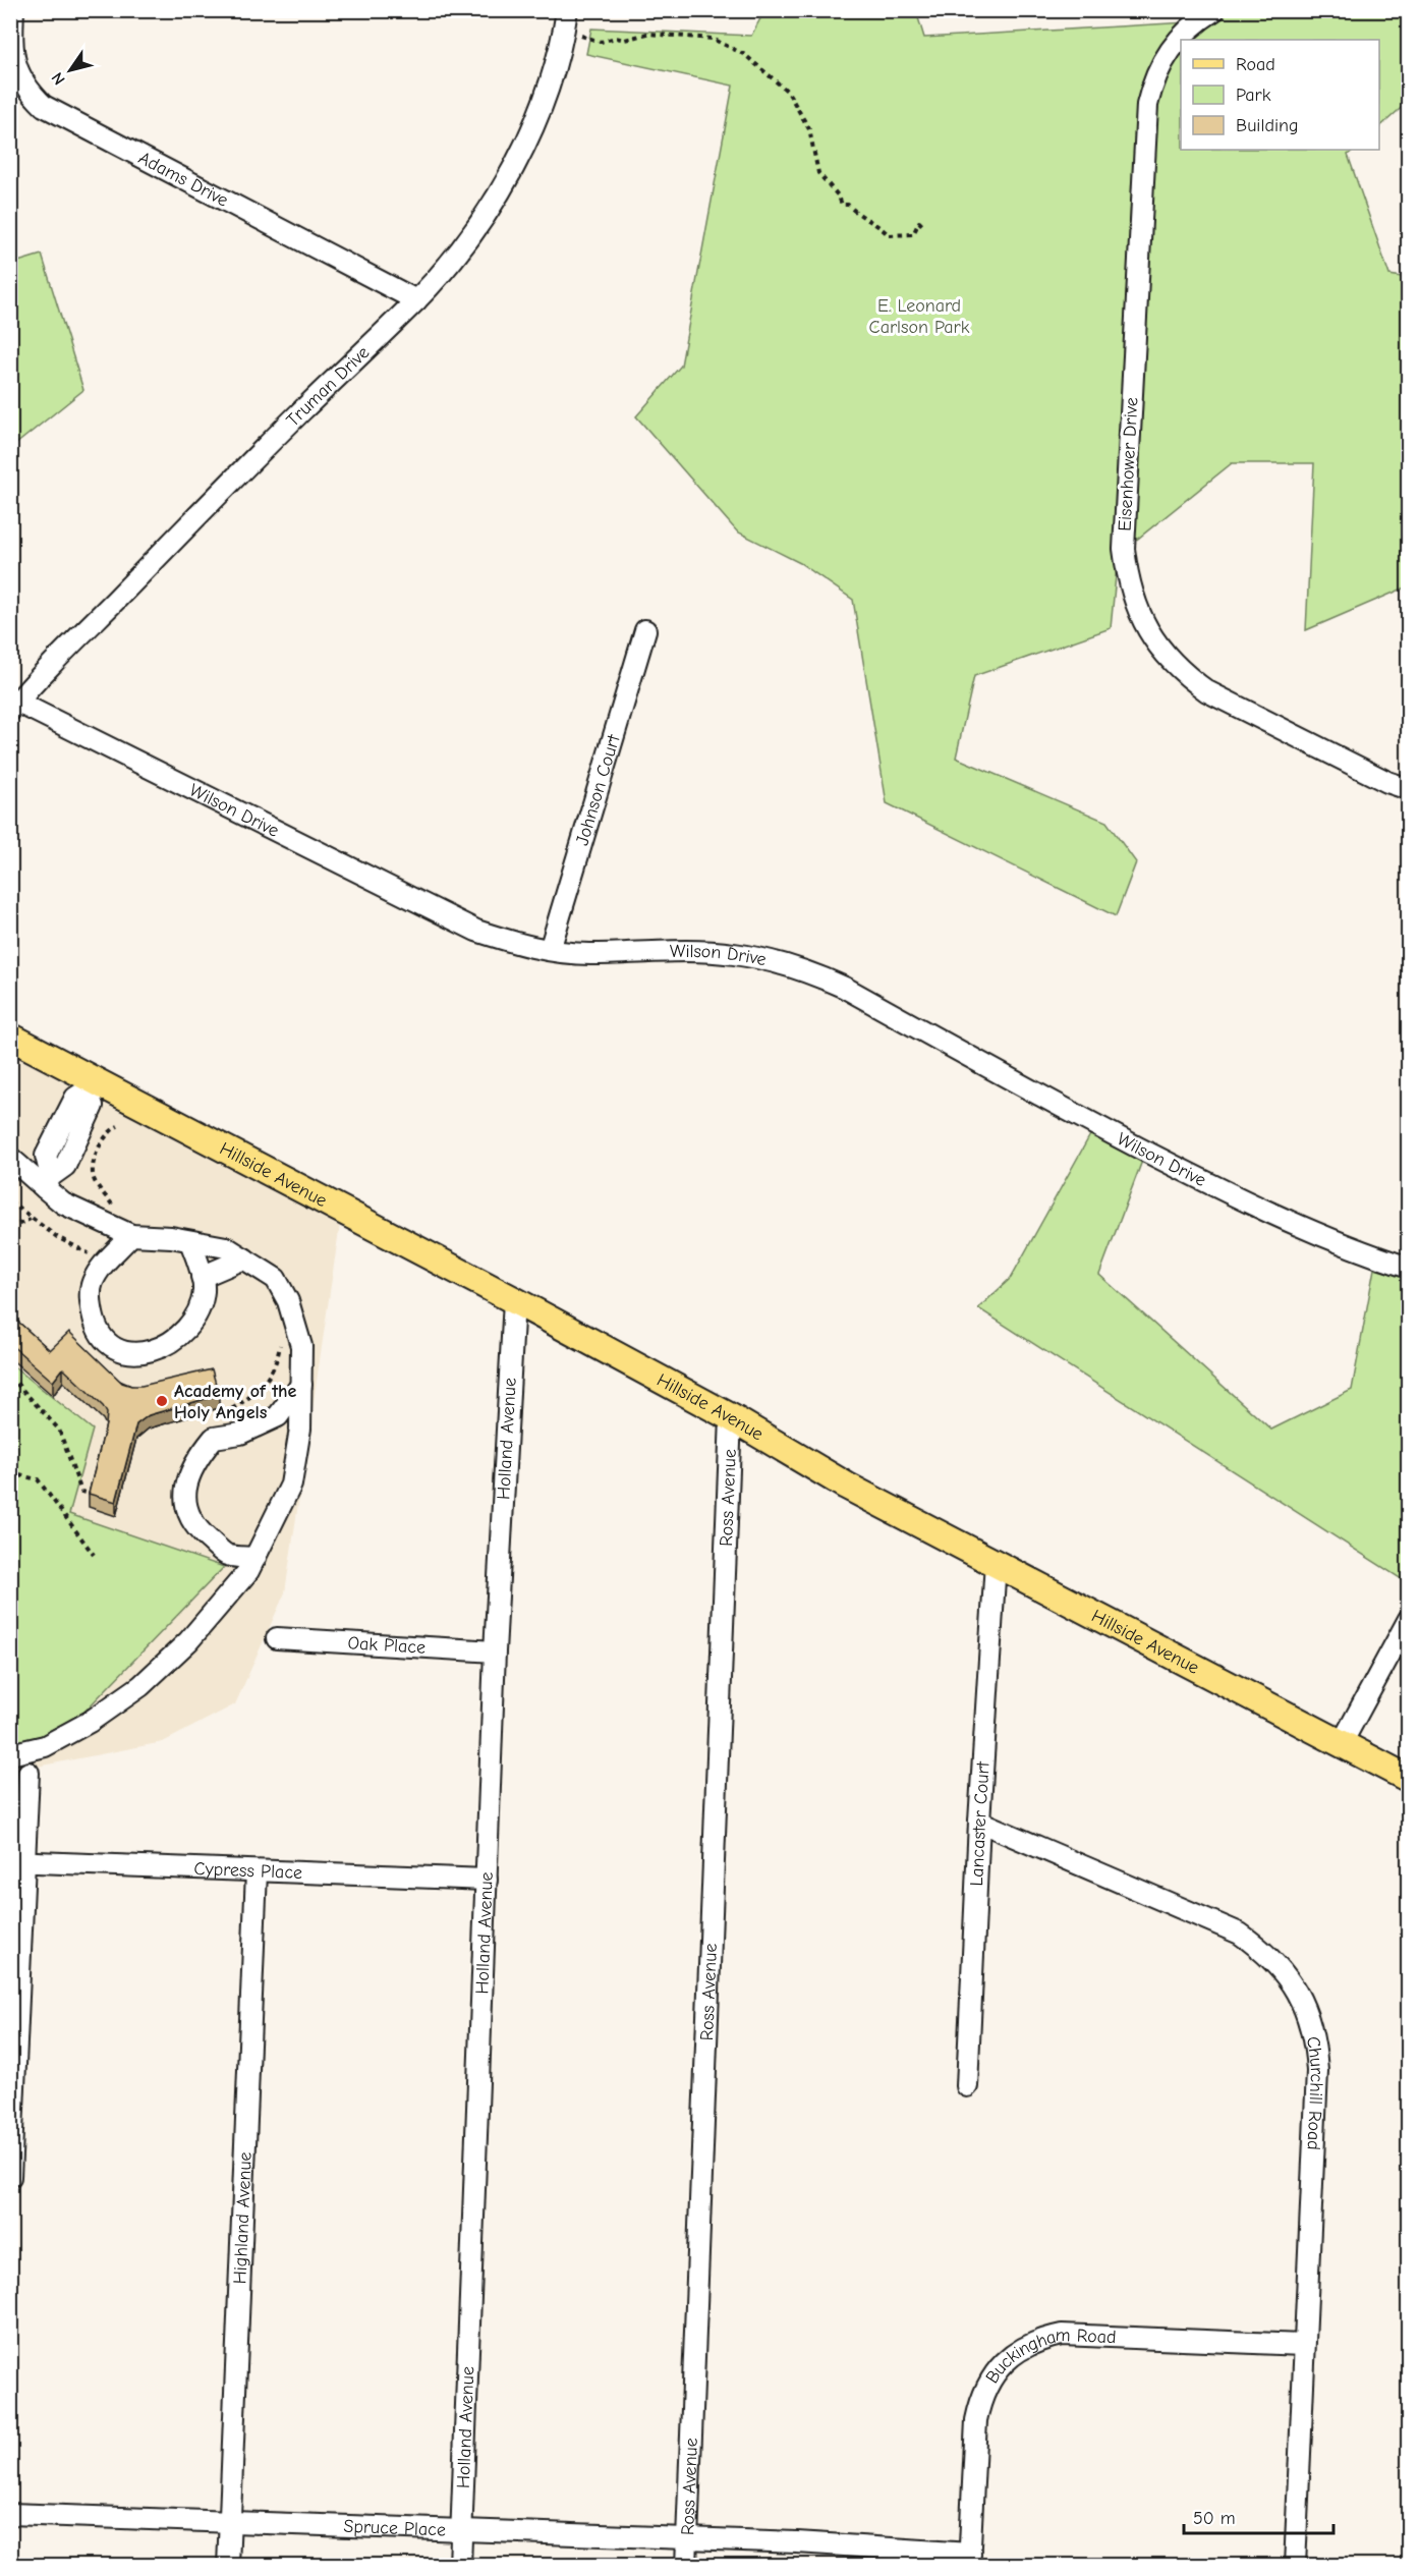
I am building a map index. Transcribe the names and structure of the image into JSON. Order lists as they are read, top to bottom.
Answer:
{
  "streets": {
    "main road": ["Hillside Avenue"],
    "street": [
      "Adams Drive",
      "Truman Drive",
      "Eisenhower Drive",
      "Johnson Court",
      "Wilson Drive",
      "Holland Avenue",
      "Ross Avenue",
      "Oak Place",
      "Lancaster Court",
      "Cypress Place",
      "Churchill Road",
      "Highland Avenue",
      "Buckingham Road",
      "Spruce Place"
    ]
  },
  "crossings": [
    ["Adams Drive", "Truman Drive"],
    ["Truman Drive", "Wilson Drive"],
    ["Johnson Court", "Wilson Drive"],
    ["Hillside Avenue", "Holland Avenue"],
    ["Hillside Avenue", "Ross Avenue"],
    ["Hillside Avenue", "Lancaster Court"],
    ["Holland Avenue", "Oak Place"],
    ["Holland Avenue", "Cypress Place"],
    ["Holland Avenue", "Spruce Place"],
    ["Ross Avenue", "Spruce Place"],
    ["Lancaster Court", "Churchill Road"],
    ["Cypress Place", "Highland Avenue"],
    ["Churchill Road", "Buckingham Road"],
    ["Highland Avenue", "Spruce Place"],
    ["Buckingham Road", "Spruce Place"]
  ],
  "parks": ["E. Leonard Carlson Park"],
  "places": ["Academy of the Holy Angels"],
  "legend": ["Road", "Park", "Building"],
  "scale_bar": "50 m",
  "north": "bottom left"
}
